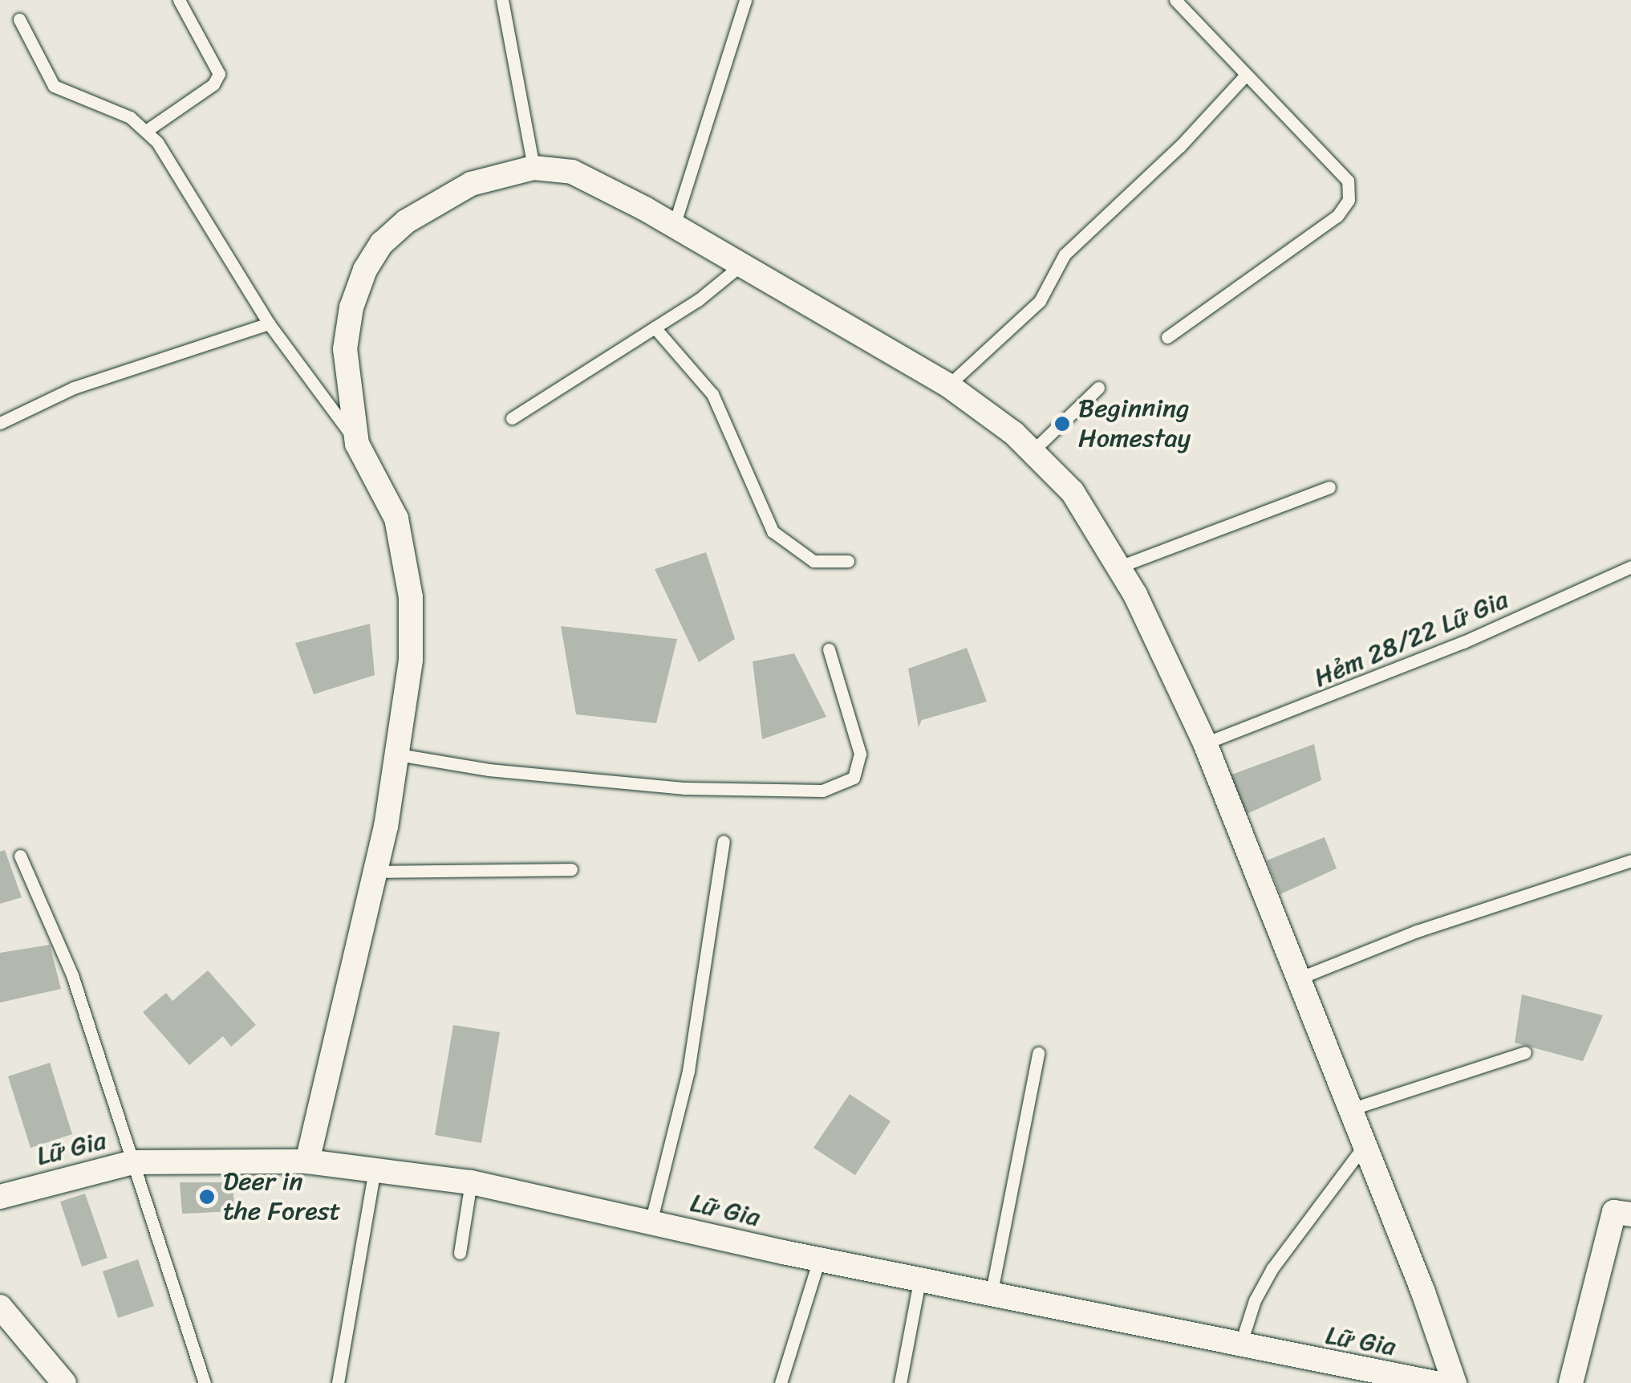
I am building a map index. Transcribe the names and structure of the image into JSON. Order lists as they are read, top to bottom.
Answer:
{
  "streets": {
    "street": ["Lữ Gia"],
    "lane": ["Hẻm 28/22 Lữ Gia"]
  },
  "places": ["Beginning Homestay", "Deer in the Forest"]
}
